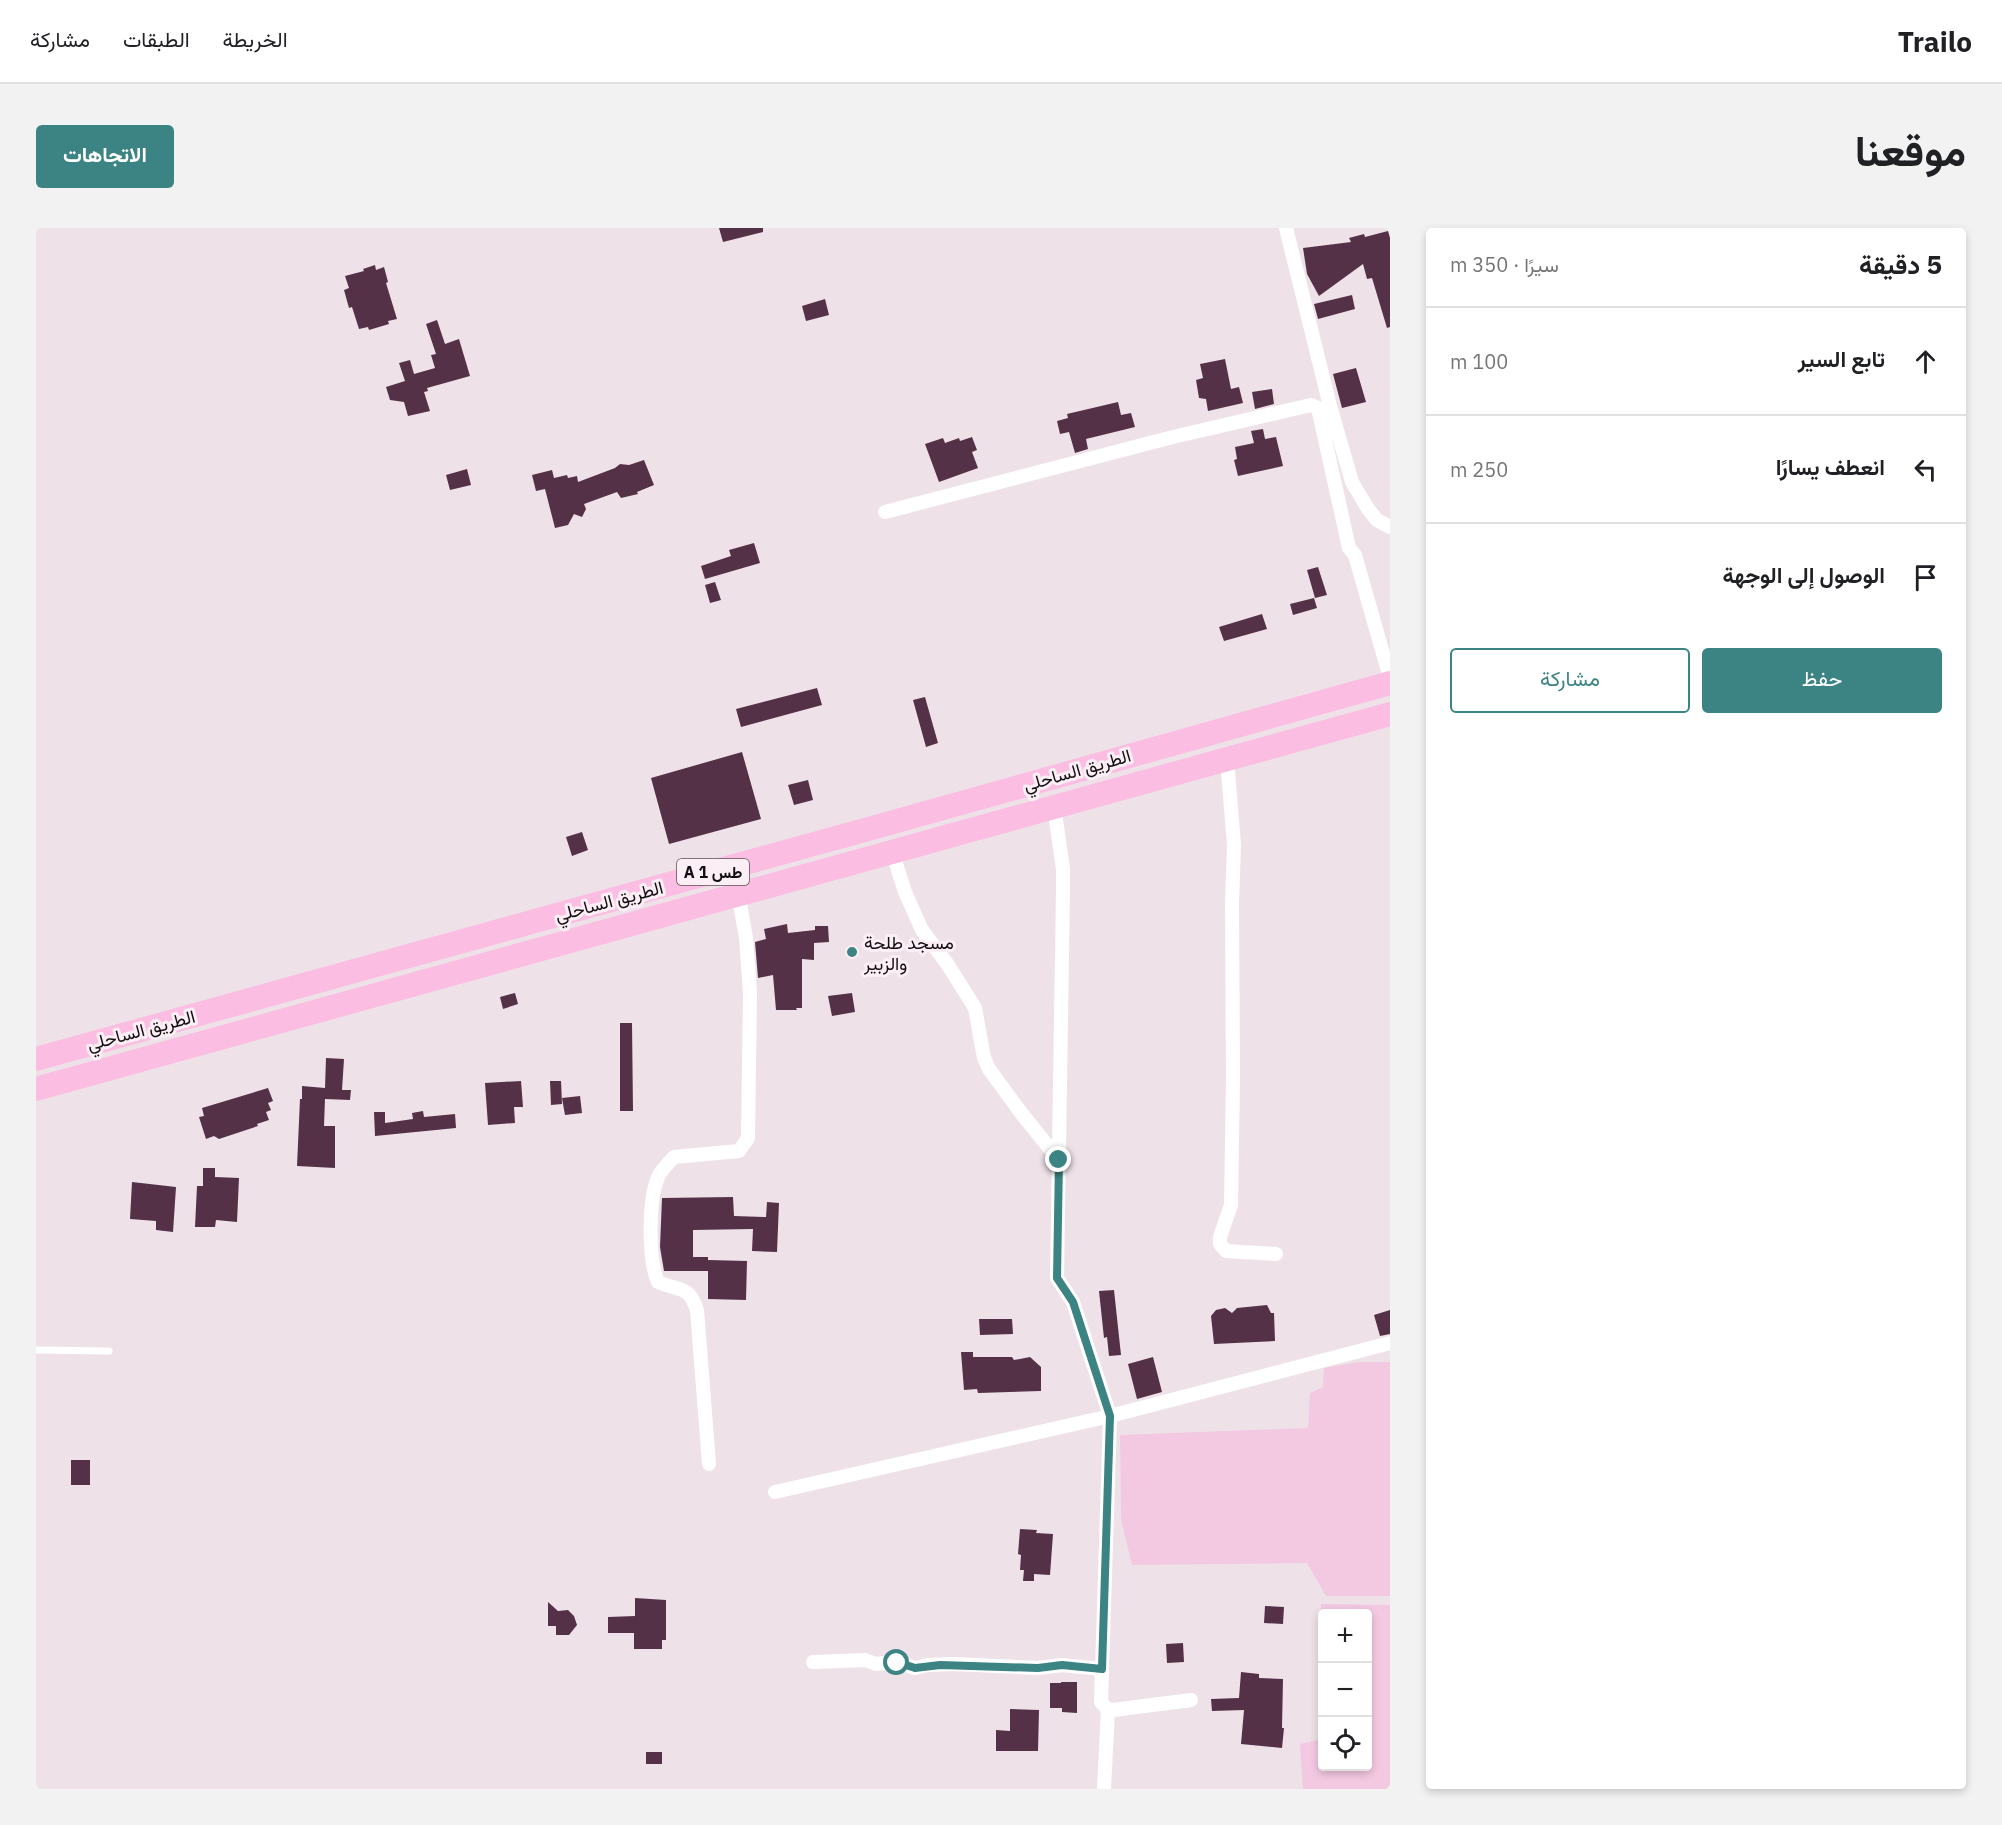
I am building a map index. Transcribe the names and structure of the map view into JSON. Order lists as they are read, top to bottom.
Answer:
{
  "streets": {
    "highway": ["الطريق الساحلي", "A 1 طس"]
  },
  "places": ["مسجد طلحة والزبير"],
  "page": {
    "header": "Trailo",
    "nav": ["الخريطة", "الطبقات", "مشاركة"],
    "title": "موقعنا",
    "buttons": [
      "الاتجاهات",
      ["حفظ", "مشاركة"]
    ],
    "heading": ["5 دقيقة", "سيرًا · 350 m"],
    "list": [
      ["تابع السير", "100 m"],
      ["انعطف يسارًا", "250 m"],
      "الوصول إلى الوجهة"
    ],
    "map_buttons": ["+", "−"]
  }
}
